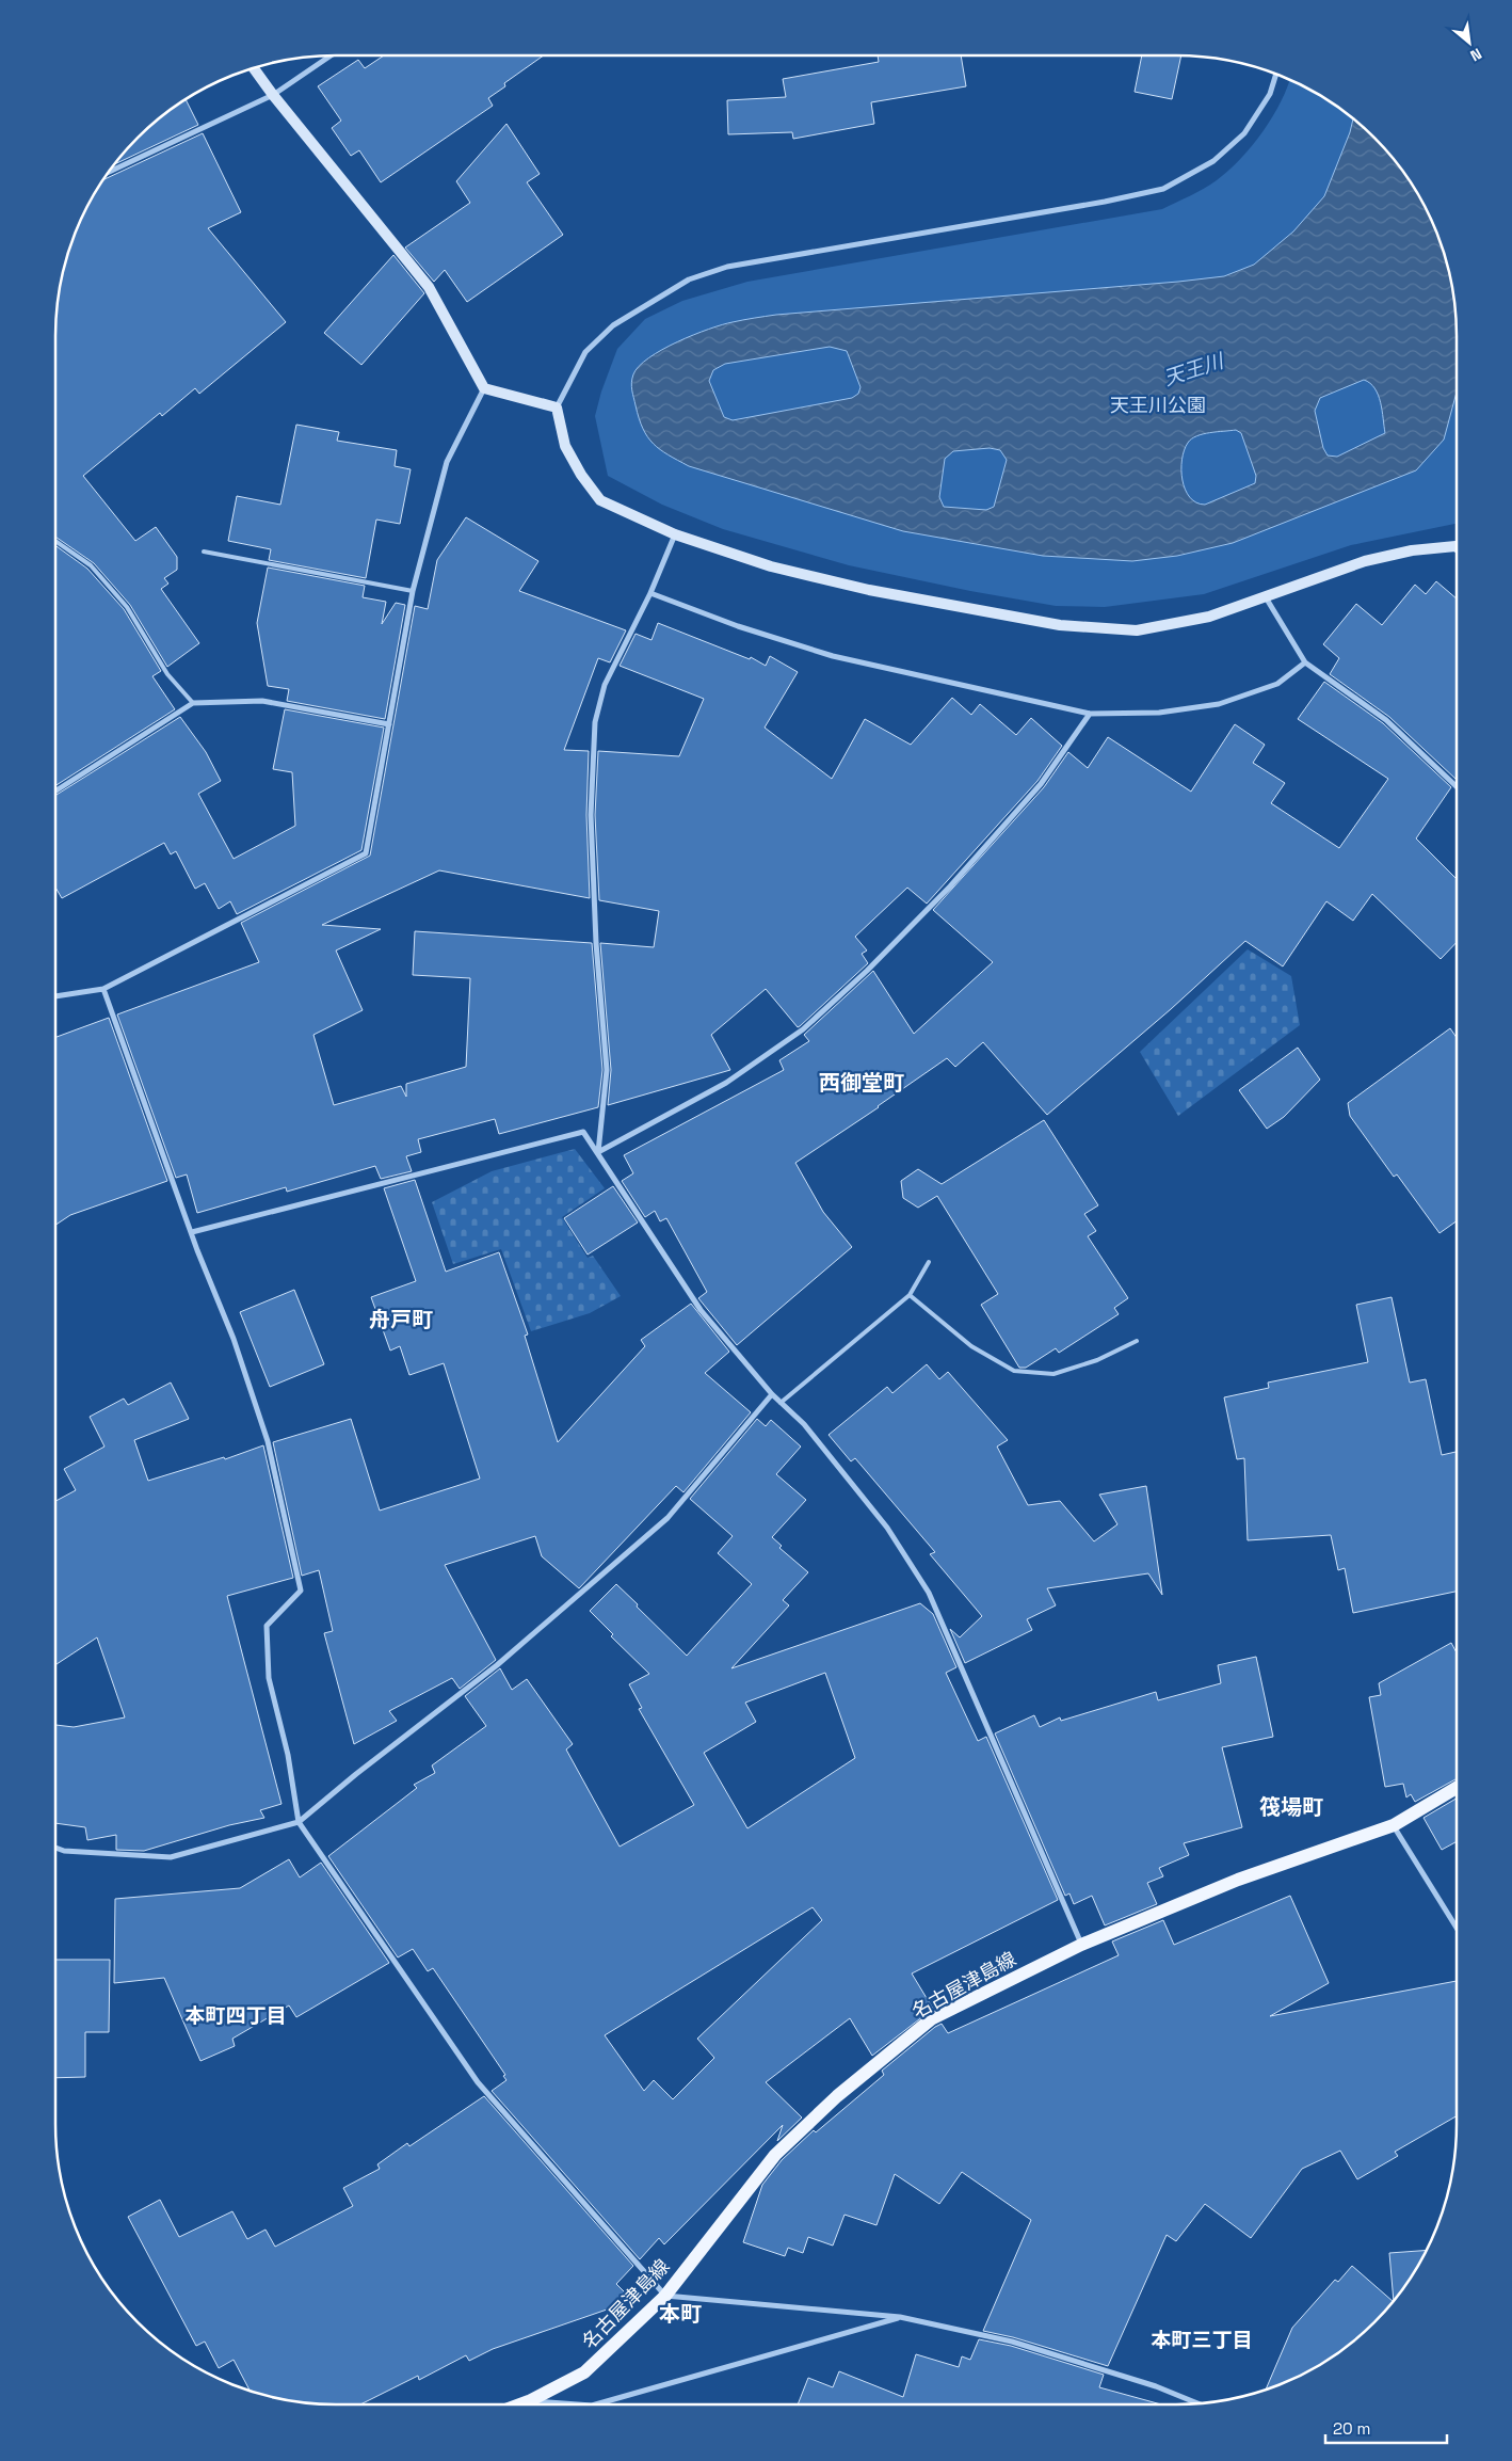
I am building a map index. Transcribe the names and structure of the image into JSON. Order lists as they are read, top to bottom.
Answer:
{
  "streets": {
    "main road": ["名古屋津島線"]
  },
  "districts": [
    "西御堂町",
    "舟戸町",
    "筏場町",
    "本町四丁目",
    "本町",
    "本町三丁目"
  ],
  "water": ["天王川"],
  "parks": ["天王川公園"],
  "scale_bar": "20 m",
  "north": "bottom right"
}
